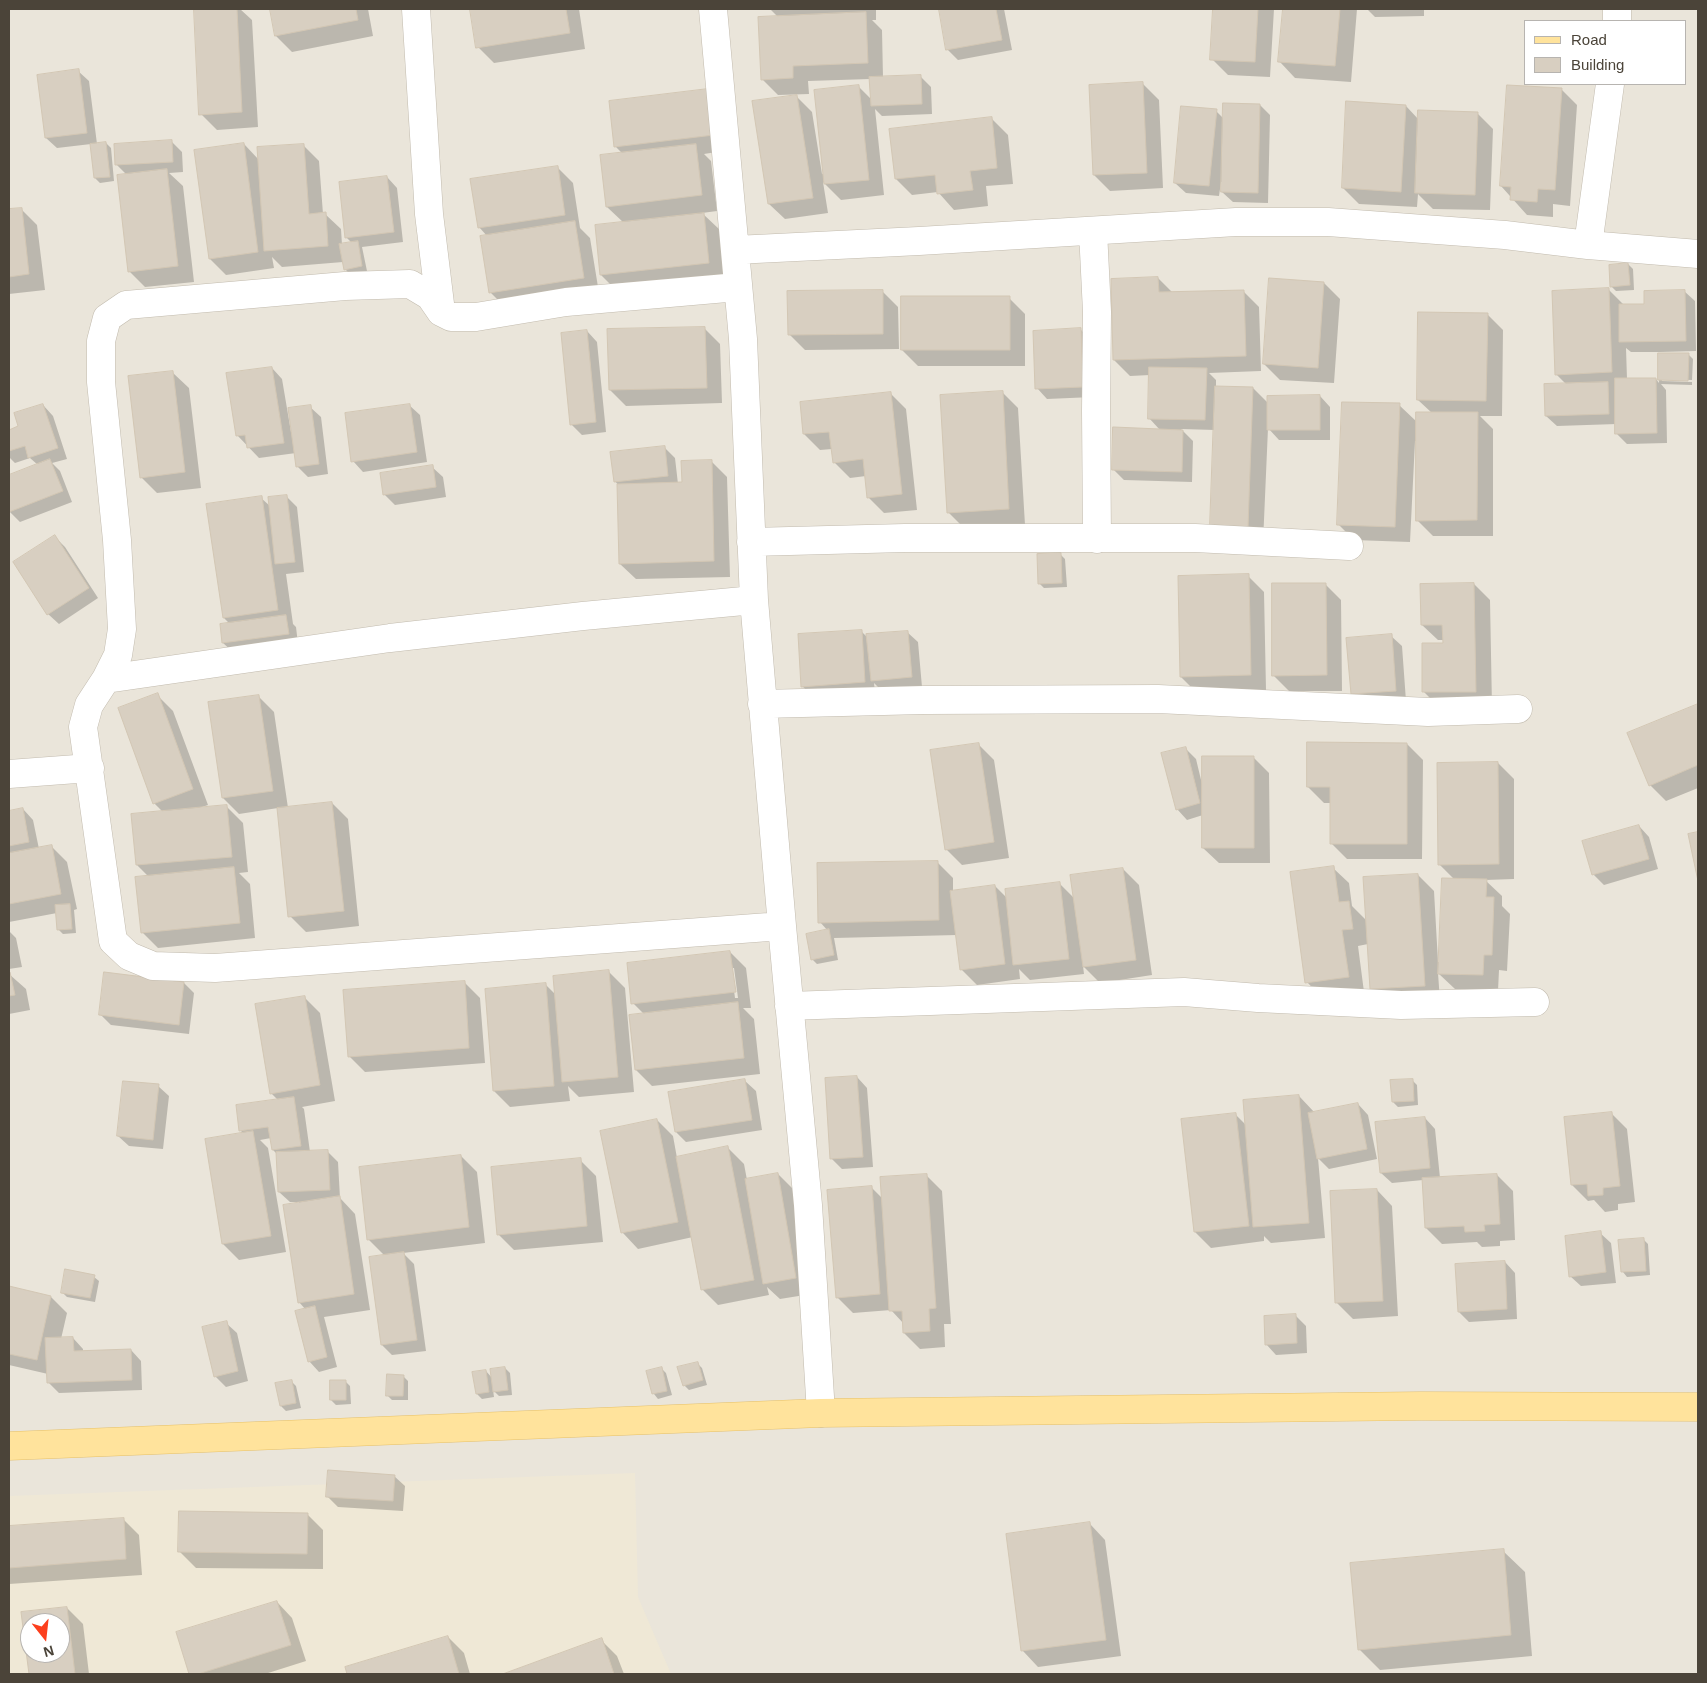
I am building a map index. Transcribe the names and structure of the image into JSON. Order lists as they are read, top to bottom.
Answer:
{
  "legend": ["Road", "Building"],
  "north": "bottom"
}
